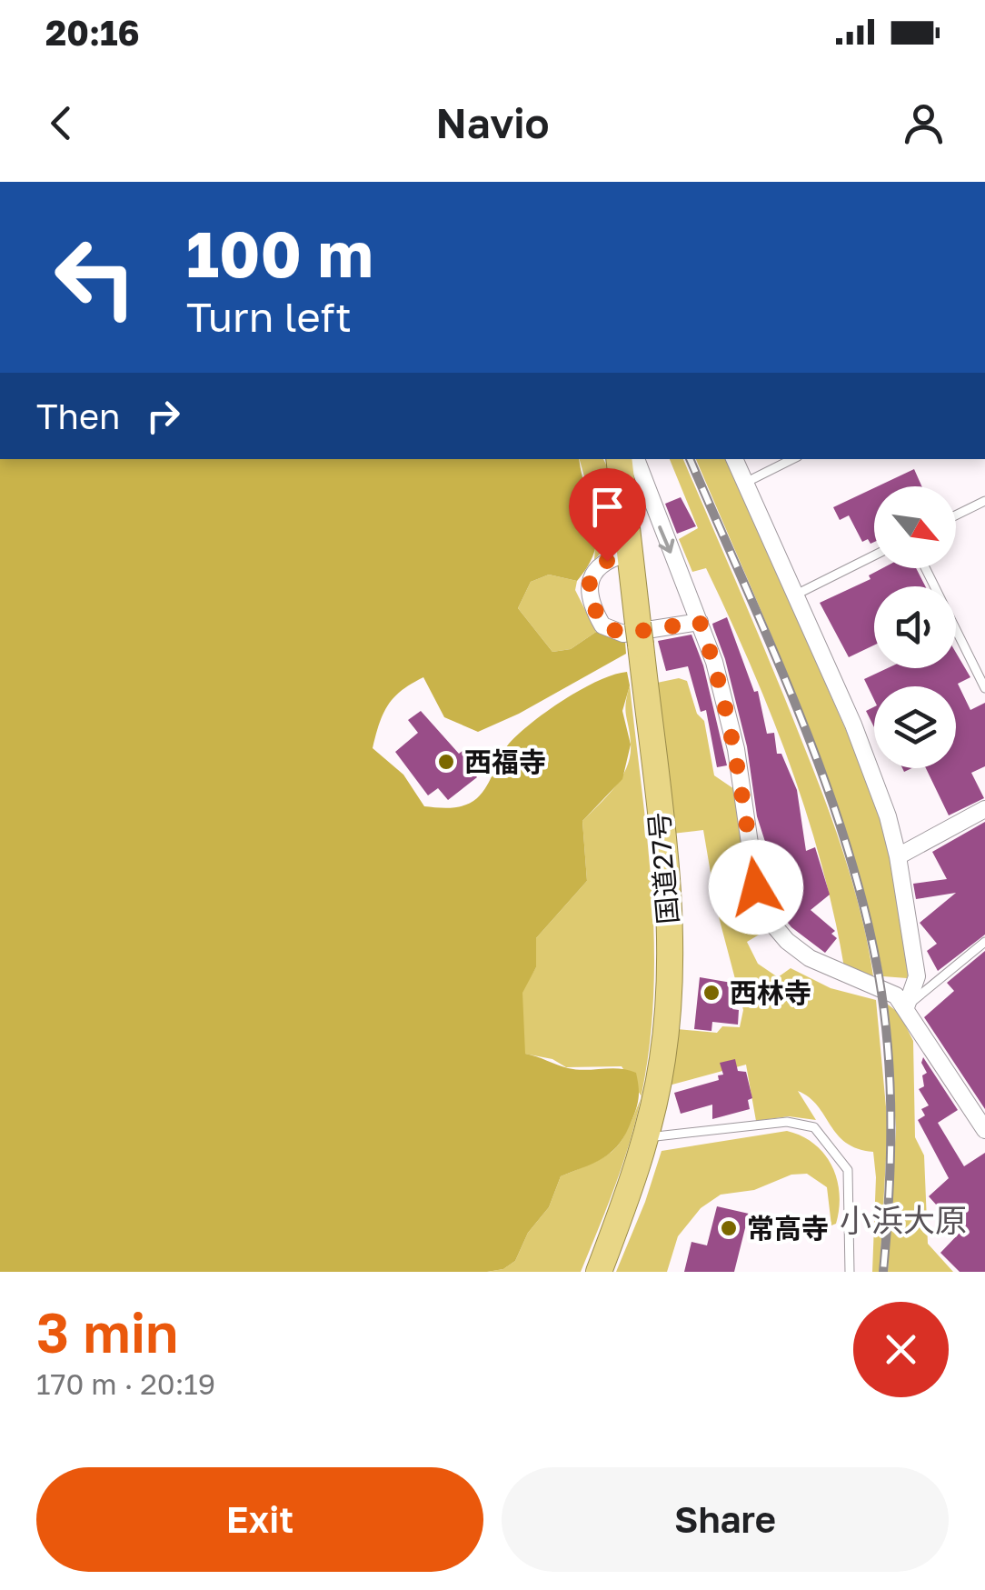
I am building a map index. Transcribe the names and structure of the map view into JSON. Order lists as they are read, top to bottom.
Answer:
{
  "streets": {
    "highway": ["国道27号"]
  },
  "districts": ["小浜大原"],
  "places": ["西福寺", "西林寺", "常高寺"],
  "north": "bottom right",
  "page": {
    "status": "20:16",
    "header": "Navio",
    "turn": ["100 m", "Turn left"],
    "then": "Then",
    "heading": ["3 min", "170 m · 20:19"],
    "buttons": ["Exit", "Share"]
  }
}
